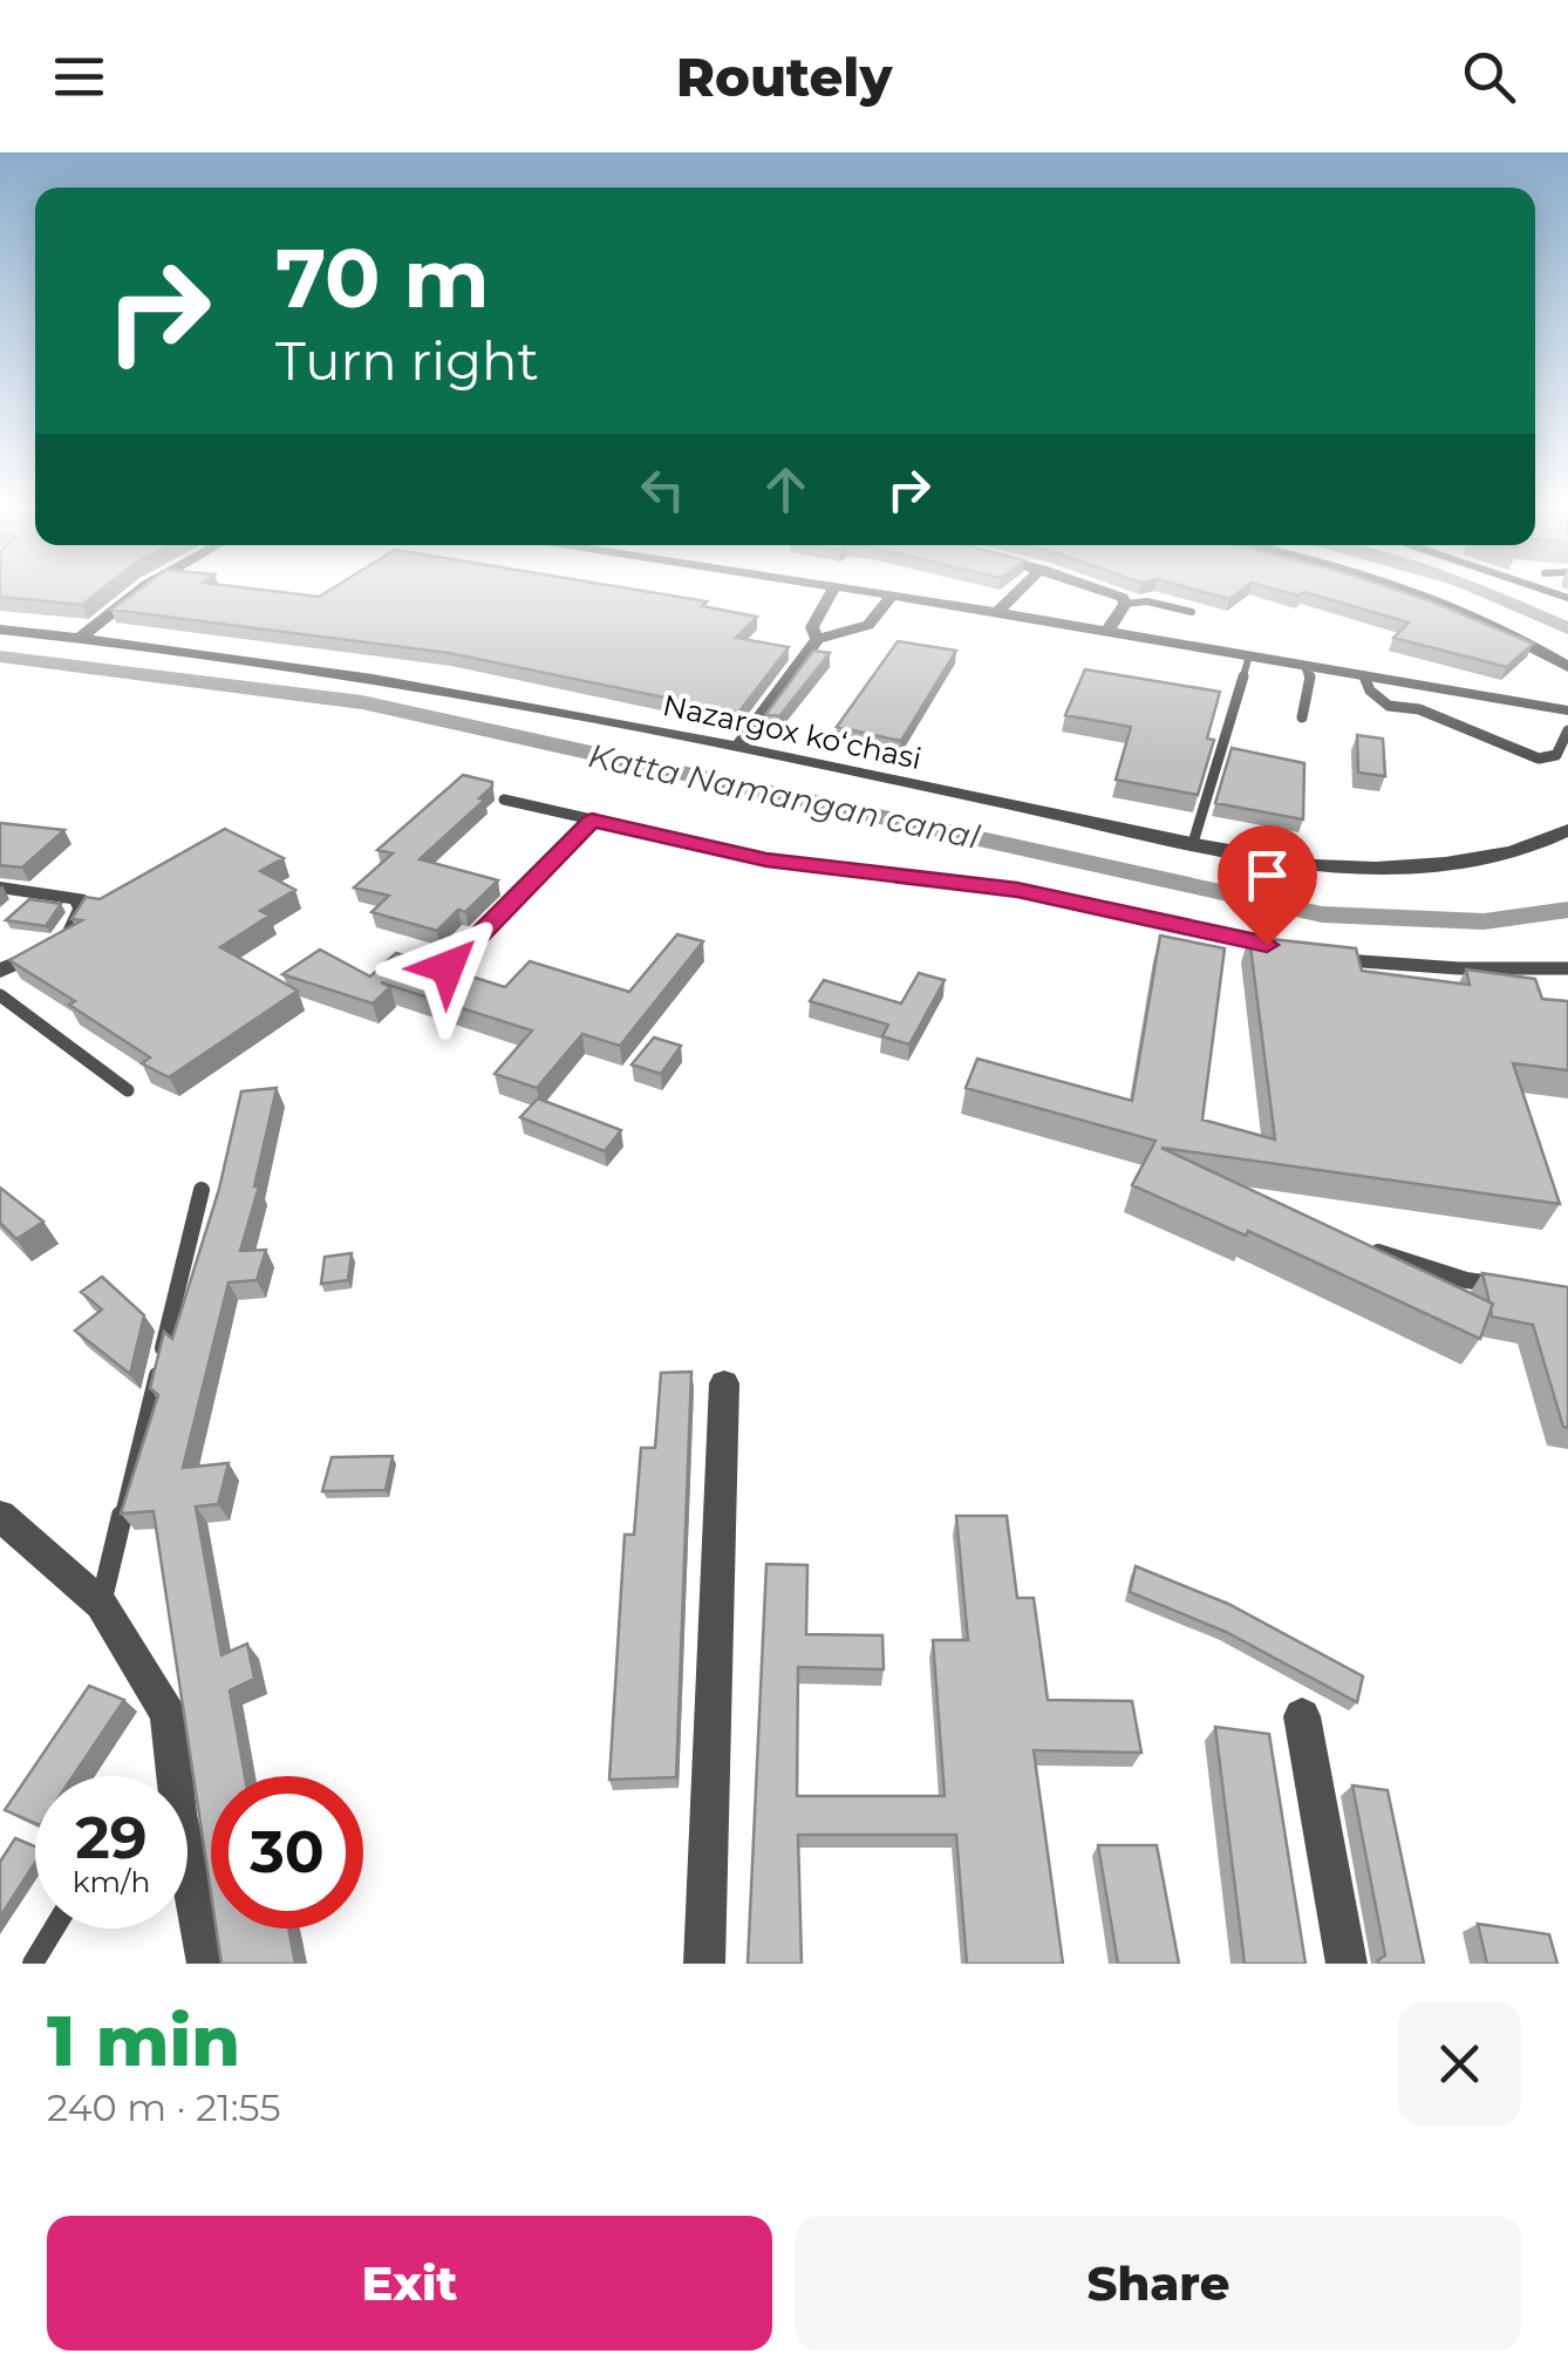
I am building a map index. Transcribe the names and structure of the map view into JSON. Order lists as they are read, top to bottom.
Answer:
{
  "streets": {
    "street": ["Nazargox koʻchasi"]
  },
  "water": ["Katta Namangan canal"],
  "page": {
    "header": "Routely",
    "turn": ["70 m", "Turn right"],
    "speed": "29 km/h",
    "limit": "30",
    "heading": ["1 min", "240 m · 21:55"],
    "buttons": ["Exit", "Share"]
  }
}
